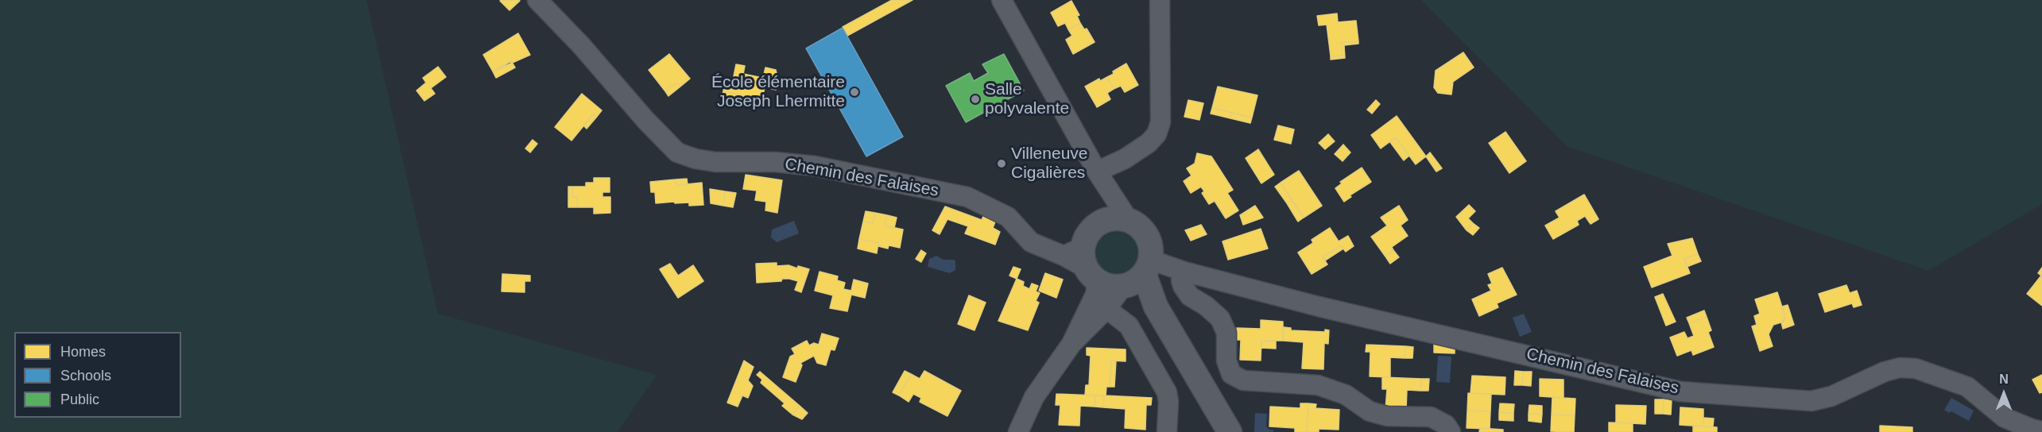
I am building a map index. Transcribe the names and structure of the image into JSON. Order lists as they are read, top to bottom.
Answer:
{
  "streets": {
    "street": ["Chemin des Falaises"]
  },
  "places": ["École élémentaire Joseph Lhermitte", "Salle polyvalente", "Villeneuve Cigalières"],
  "legend": ["Homes", "Schools", "Public"],
  "north": "top"
}
